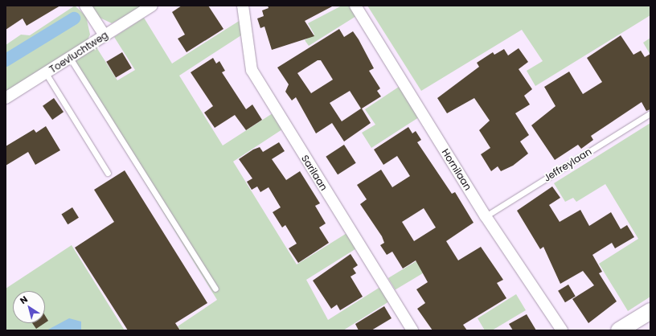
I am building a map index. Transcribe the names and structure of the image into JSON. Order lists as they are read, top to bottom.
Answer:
{
  "streets": {
    "street": ["Toevluchtweg", "Hornilaan", "Sarilaan"],
    "lane": ["Jeffreylaan"]
  },
  "crossings": [
    ["Jeffreylaan", "Hornilaan"]
  ],
  "north": "top left"
}
